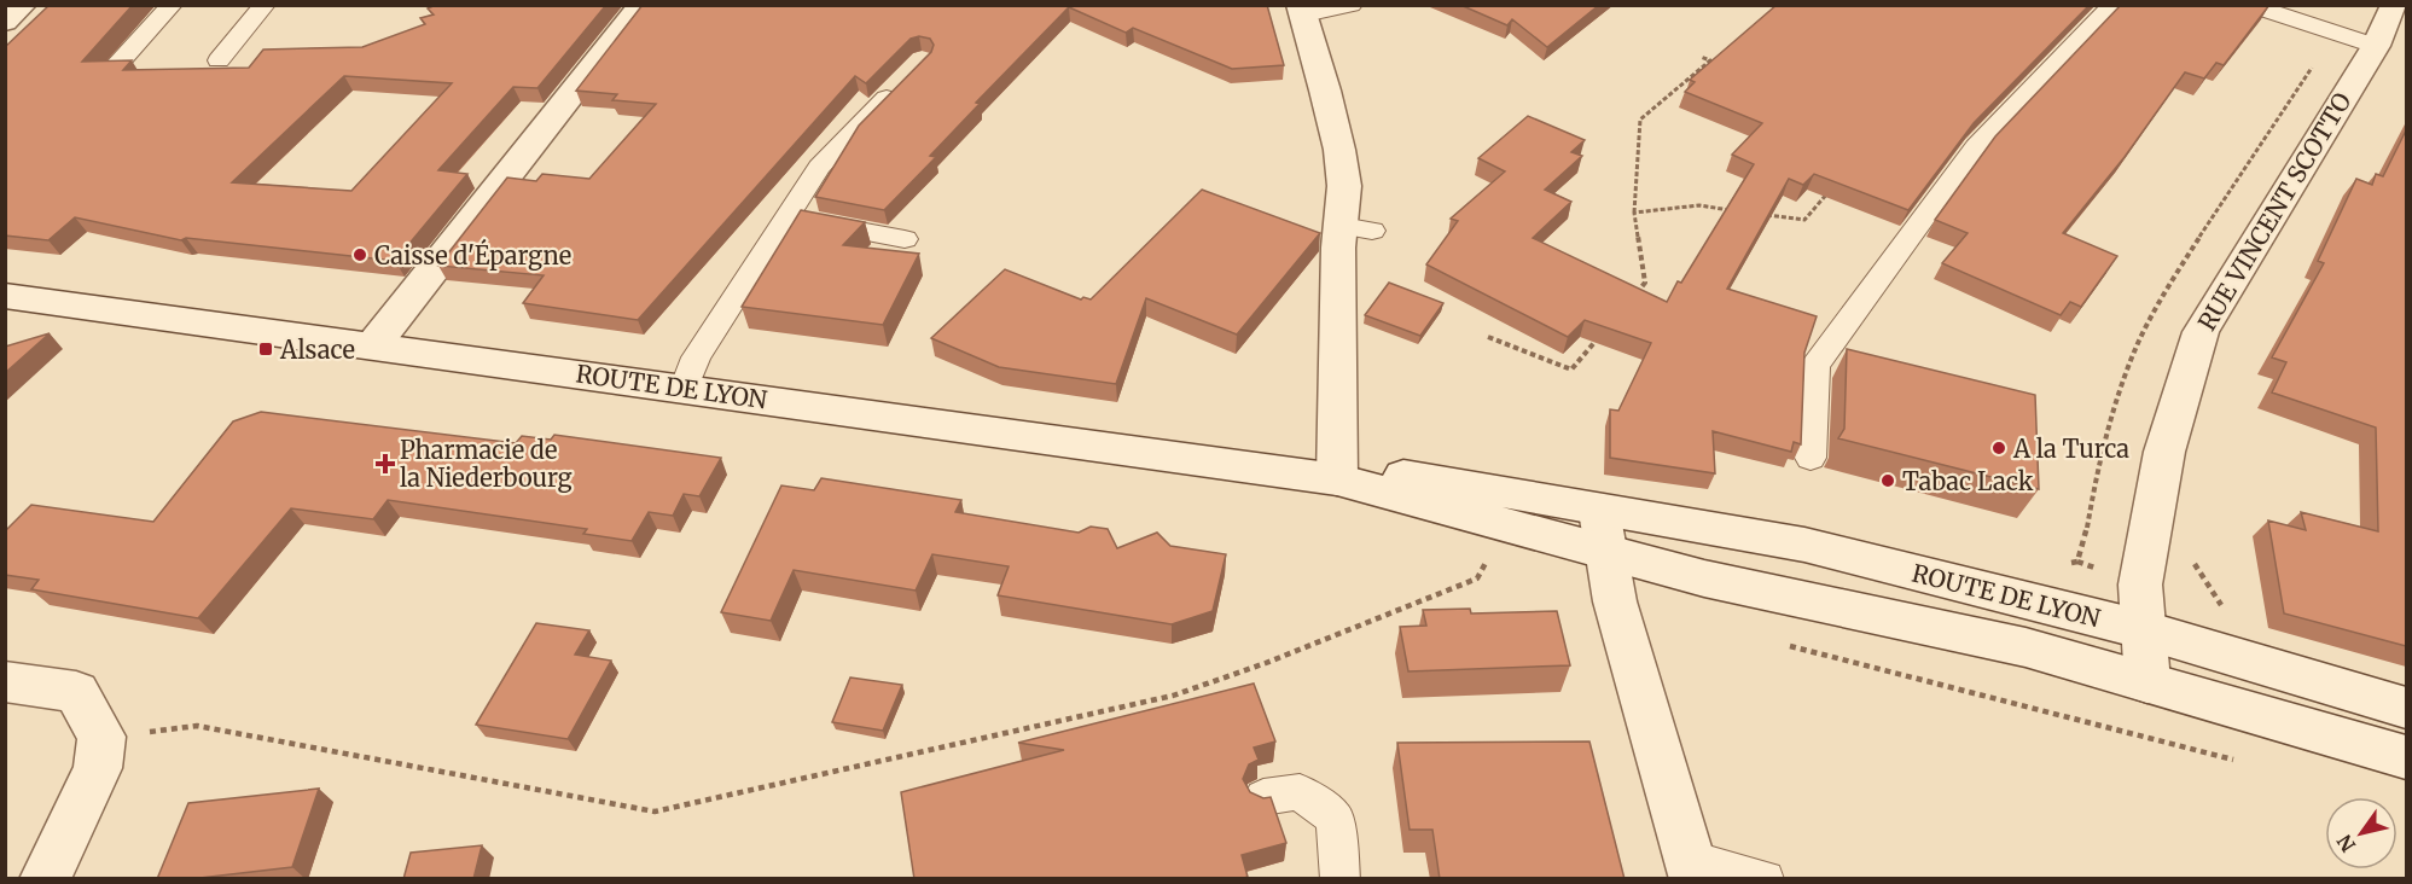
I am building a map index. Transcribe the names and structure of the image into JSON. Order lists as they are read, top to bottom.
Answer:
{
  "streets": {
    "street": ["RUE VINCENT SCOTTO", "ROUTE DE LYON"]
  },
  "crossings": [
    ["RUE VINCENT SCOTTO", "ROUTE DE LYON"]
  ],
  "places": {
    "other": ["Caisse d'Épargne", "A la Turca", "Tabac Lack"],
    "transit": ["Alsace"],
    "health": ["Pharmacie de la Niederbourg"]
  },
  "north": "bottom left"
}
